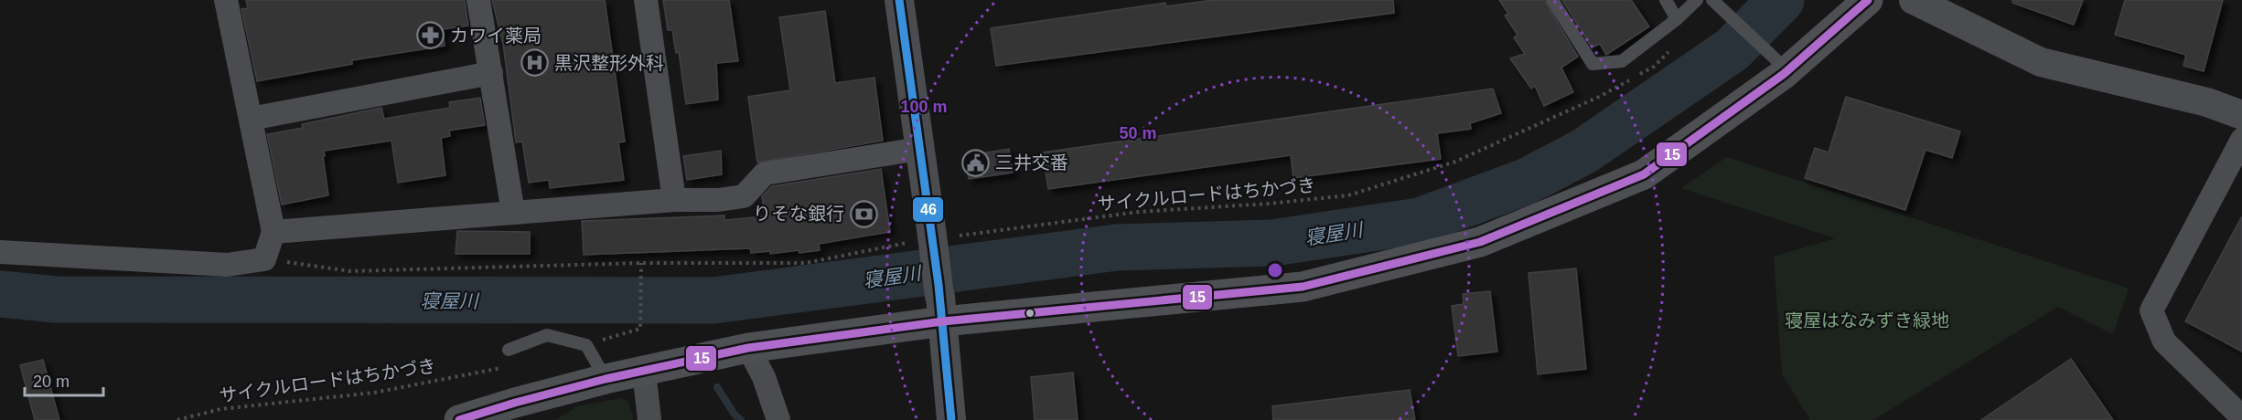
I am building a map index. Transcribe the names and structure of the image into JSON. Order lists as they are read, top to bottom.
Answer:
{
  "streets": {
    "path": ["サイクルロードはちかづき"]
  },
  "water": ["寝屋川"],
  "parks": ["寝屋はなみずき緑地"],
  "places": {
    "pharmacy": ["カワイ薬局"],
    "hospital": ["黒沢整形外科"],
    "public building": ["三井交番"],
    "bank": ["りそな銀行"]
  },
  "lines": ["transit line 46", "transit line 15"],
  "scale_bar": "20 m",
  "rings": ["100 m", "50 m"]
}
